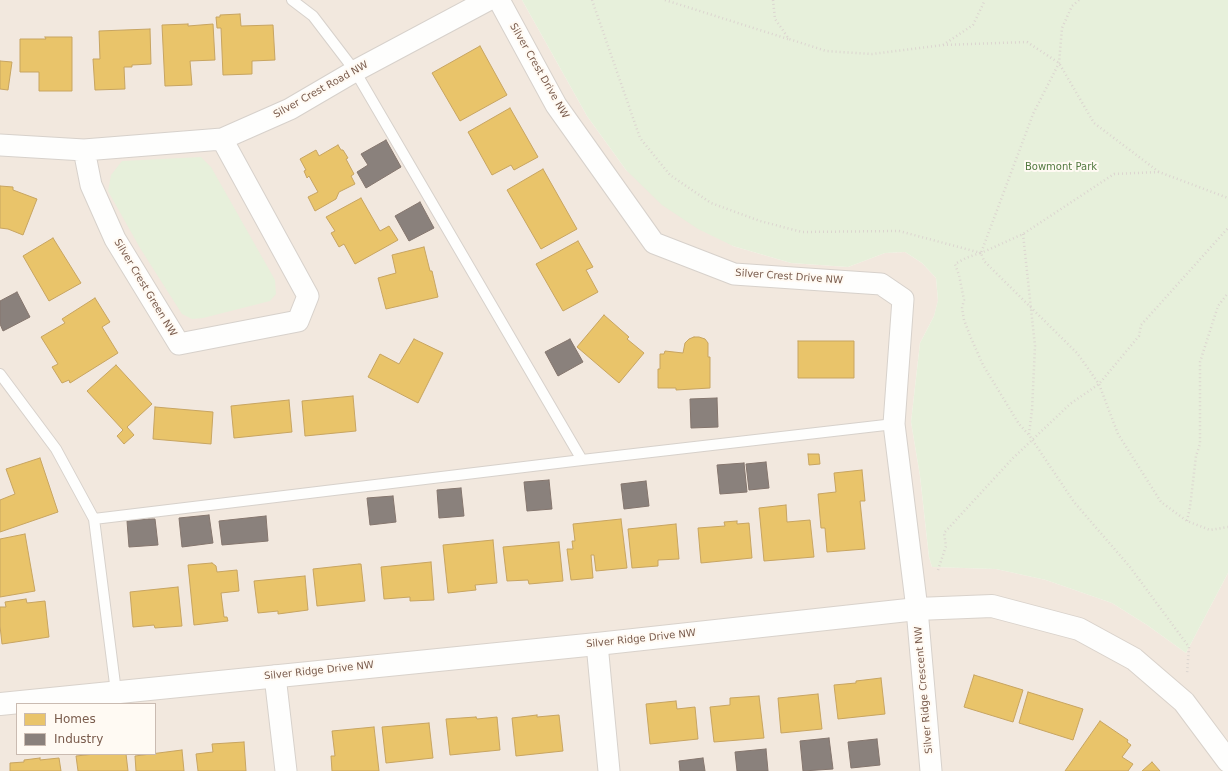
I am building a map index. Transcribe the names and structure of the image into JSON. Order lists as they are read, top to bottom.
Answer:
{
  "streets": {
    "street": [
      "Silver Crest Drive NW",
      "Silver Crest Road NW",
      "Silver Crest Green NW",
      "Silver Ridge Drive NW",
      "Silver Ridge Crescent NW"
    ]
  },
  "crossings": [
    ["Silver Crest Drive NW", "Silver Ridge Drive NW"],
    ["Silver Crest Drive NW", "Silver Ridge Crescent NW"],
    ["Silver Crest Road NW", "Silver Crest Green NW"],
    ["Silver Ridge Drive NW", "Silver Ridge Crescent NW"]
  ],
  "parks": ["Bowmont Park"],
  "legend": ["Homes", "Industry"]
}
